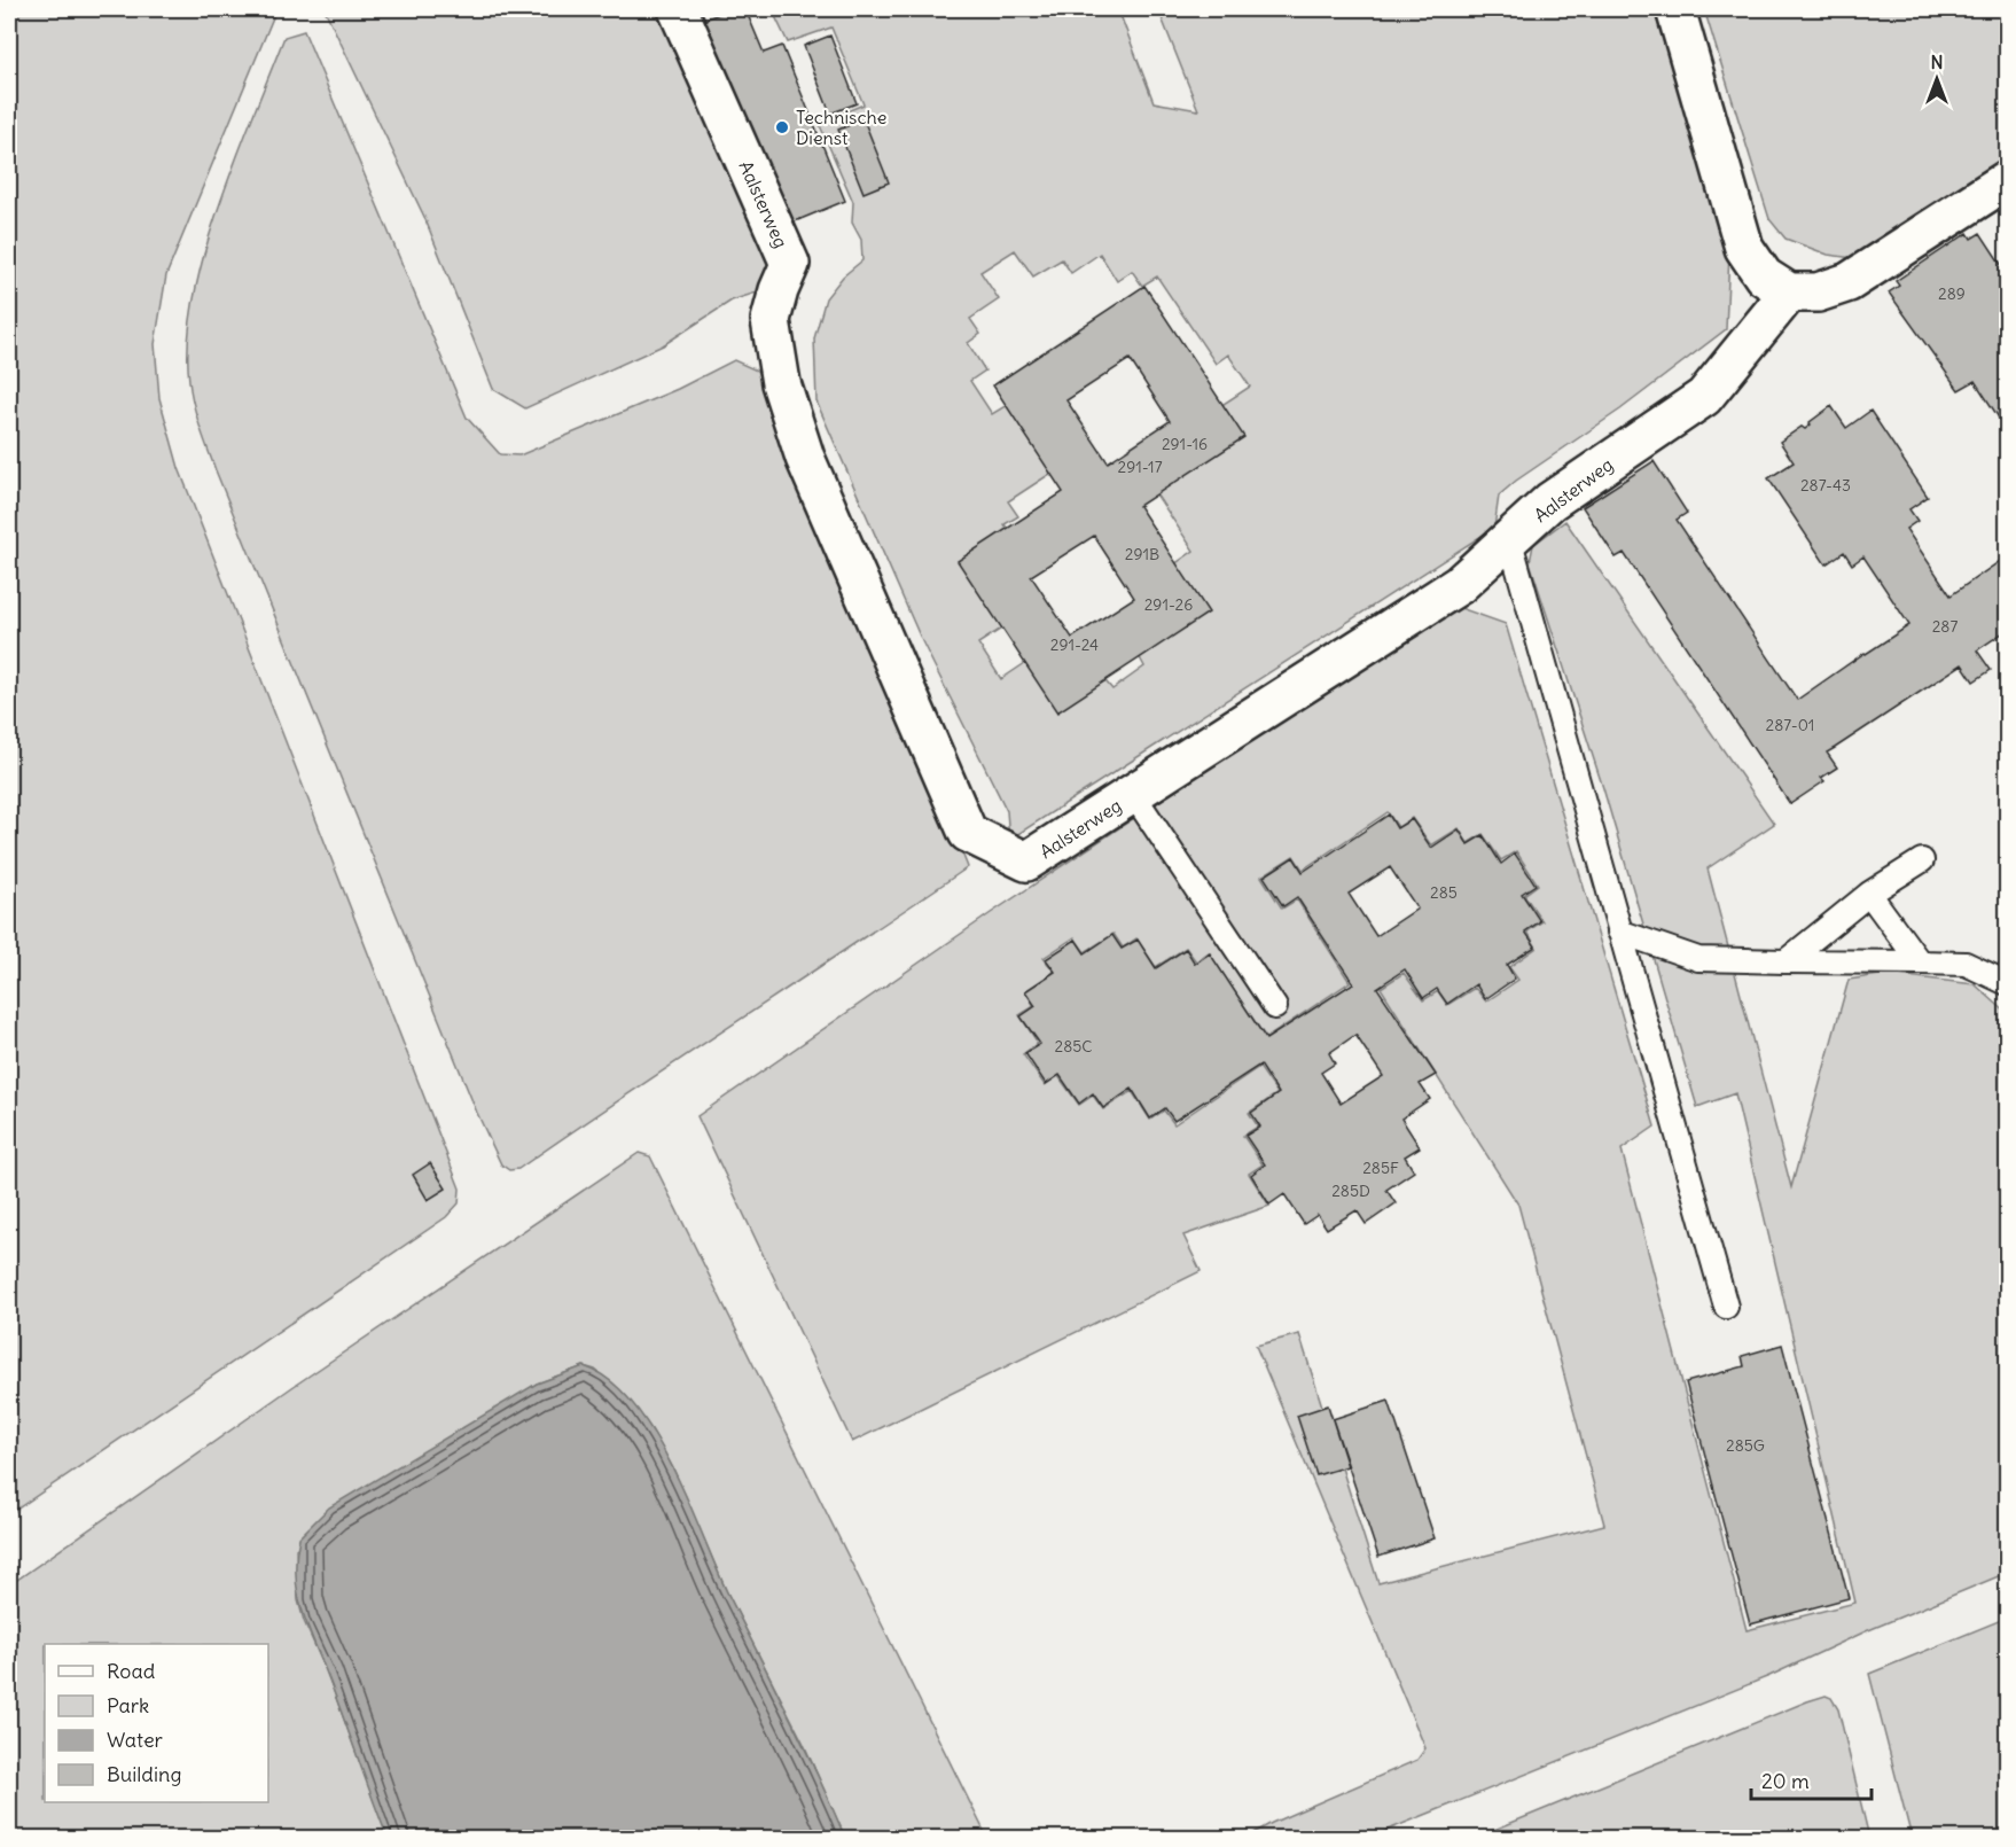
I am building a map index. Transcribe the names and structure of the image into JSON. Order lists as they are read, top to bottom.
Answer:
{
  "streets": {
    "street": ["Aalsterweg"]
  },
  "places": ["Technische Dienst"],
  "house_numbers": [
    "289",
    "291-16",
    "291-17",
    "287-43",
    "291B",
    "291-26",
    "287",
    "291-24",
    "287-01",
    "285",
    "285C",
    "285F",
    "285D",
    "285G"
  ],
  "legend": [
    "Road",
    "Park",
    "Water",
    "Building"
  ],
  "scale_bar": "20 m",
  "north": "top"
}
